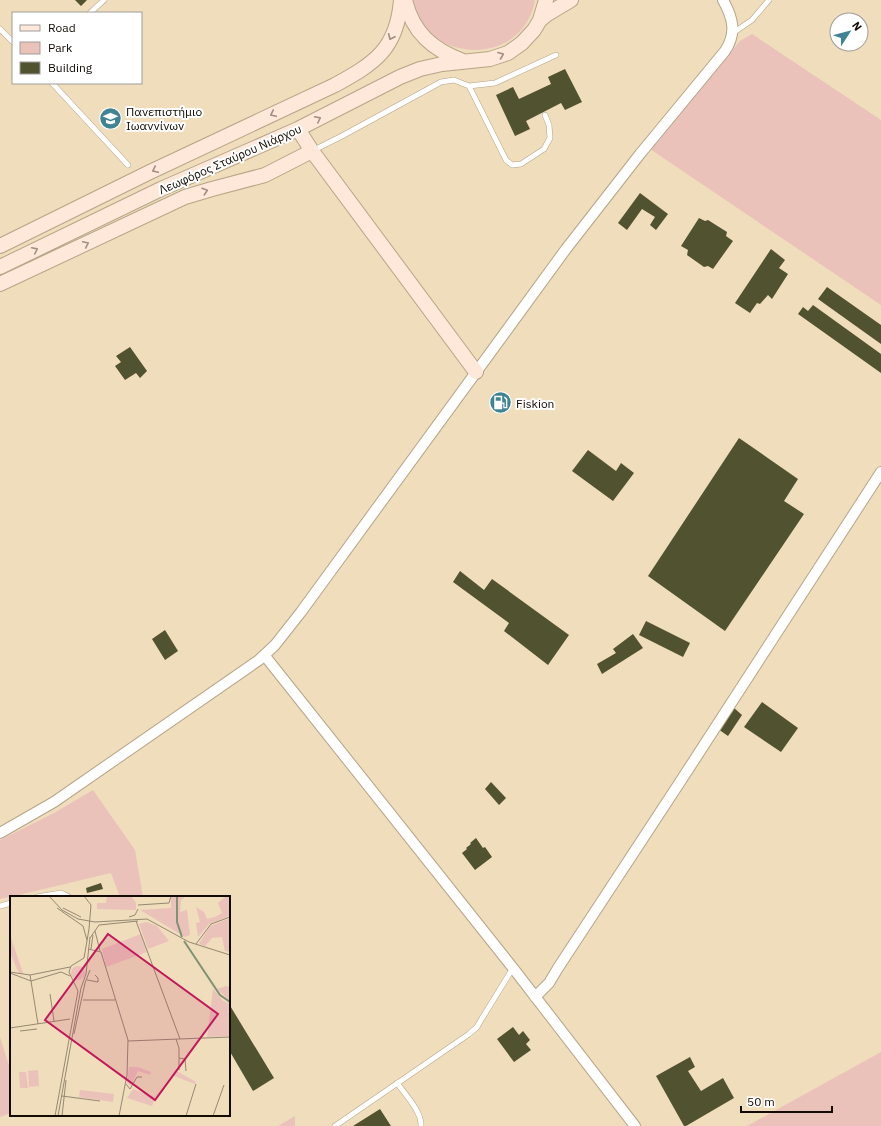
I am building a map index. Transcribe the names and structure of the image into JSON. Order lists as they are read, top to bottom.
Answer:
{
  "streets": {
    "main road": ["Λεωφόρος Σταύρου Νιάρχου"]
  },
  "places": {
    "school or university": ["Πανεπιστήμιο Ιωαννίνων"],
    "fuel station": ["Fiskion"]
  },
  "legend": ["Road", "Park", "Building"],
  "scale_bar": "50 m",
  "north": "top right"
}
